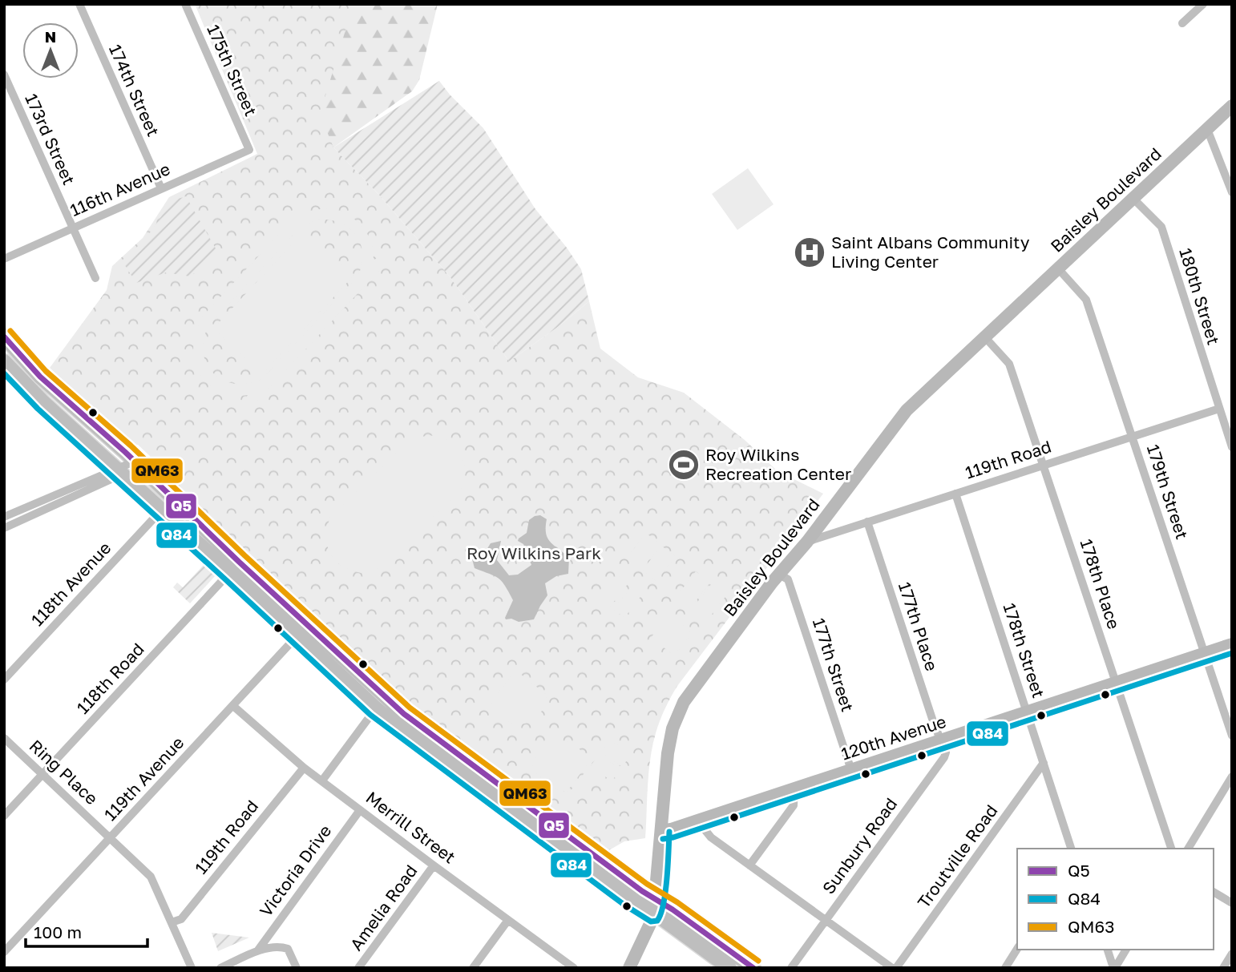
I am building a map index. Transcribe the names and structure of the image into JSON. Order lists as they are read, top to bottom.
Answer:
{
  "streets": {
    "street": [
      "175th Street",
      "174th Street",
      "173rd Street",
      "116th Avenue",
      "Baisley Boulevard",
      "180th Street",
      "119th Road",
      "179th Street",
      "118th Avenue",
      "178th Place",
      "177th Place",
      "178th Street",
      "177th Street",
      "118th Road",
      "120th Avenue",
      "Ring Place",
      "119th Avenue",
      "Merrill Street",
      "Sunbury Road",
      "Troutville Road",
      "Victoria Drive",
      "Amelia Road"
    ]
  },
  "crossings": [
    ["175th Street", "116th Avenue"],
    ["174th Street", "116th Avenue"],
    ["173rd Street", "116th Avenue"],
    ["Baisley Boulevard", "180th Street"],
    ["Baisley Boulevard", "119th Road"],
    ["Baisley Boulevard", "179th Street"],
    ["Baisley Boulevard", "178th Place"],
    ["Baisley Boulevard", "177th Street"],
    ["Baisley Boulevard", "120th Avenue"],
    ["180th Street", "119th Road"],
    ["119th Road", "179th Street"],
    ["119th Road", "178th Place"],
    ["119th Road", "177th Place"],
    ["119th Road", "178th Street"],
    ["119th Road", "Ring Place"],
    ["119th Road", "Merrill Street"],
    ["179th Street", "120th Avenue"],
    ["178th Place", "120th Avenue"],
    ["177th Place", "120th Avenue"],
    ["177th Place", "Sunbury Road"],
    ["178th Street", "120th Avenue"],
    ["178th Street", "Troutville Road"],
    ["177th Street", "120th Avenue"],
    ["118th Road", "Ring Place"],
    ["120th Avenue", "Sunbury Road"],
    ["Ring Place", "119th Avenue"],
    ["119th Avenue", "Merrill Street"],
    ["Merrill Street", "Victoria Drive"],
    ["Merrill Street", "Amelia Road"]
  ],
  "parks": ["Roy Wilkins Park"],
  "places": {
    "hospital": ["Saint Albans Community Living Center"],
    "sports": ["Roy Wilkins Recreation Center"]
  },
  "lines": ["transit line QM63", "transit line Q5", "transit line Q84"],
  "legend": ["Q5", "Q84", "QM63"],
  "scale_bar": "100 m",
  "north": "top"
}
